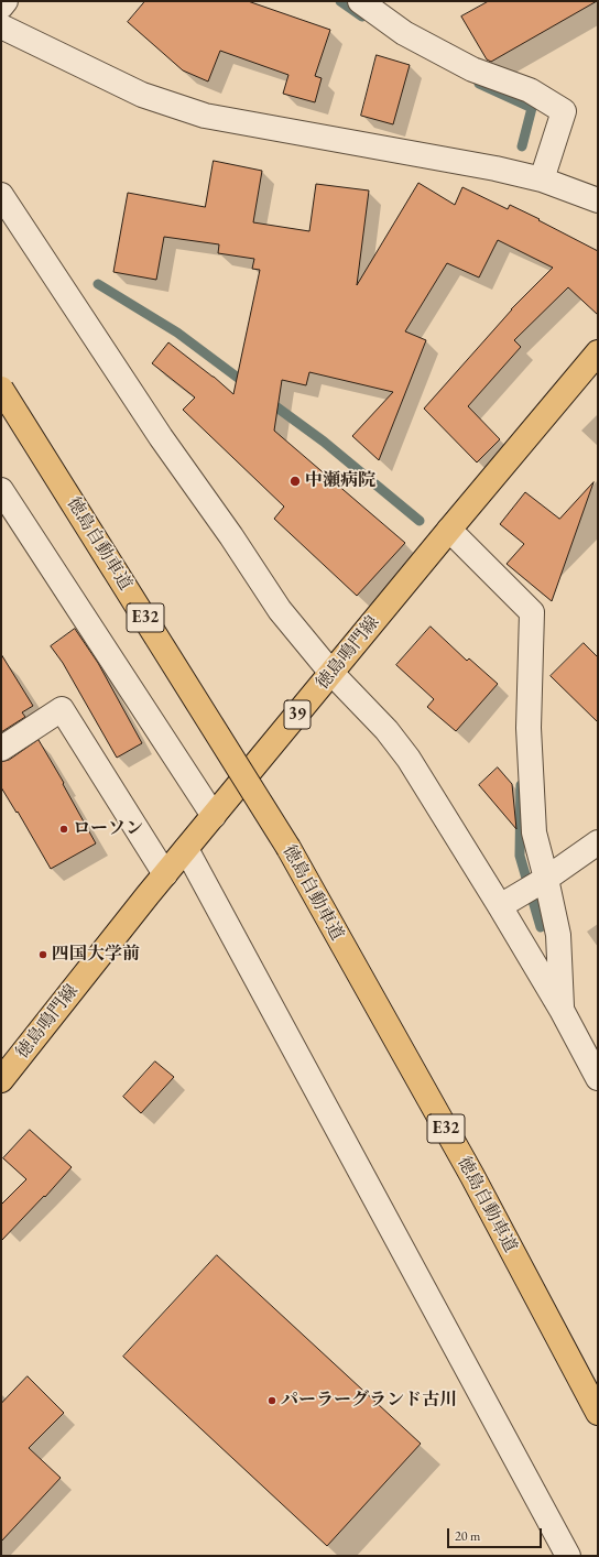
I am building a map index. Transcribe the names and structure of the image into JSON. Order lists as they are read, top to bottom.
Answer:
{
  "streets": {
    "main road": [
      "徳島自動車道",
      "E32",
      "徳島鳴門線",
      "39"
    ]
  },
  "places": [
    "中瀬病院",
    "ローソン",
    "四国大学前",
    "パーラーグランド古川"
  ],
  "scale_bar": "20 m"
}
